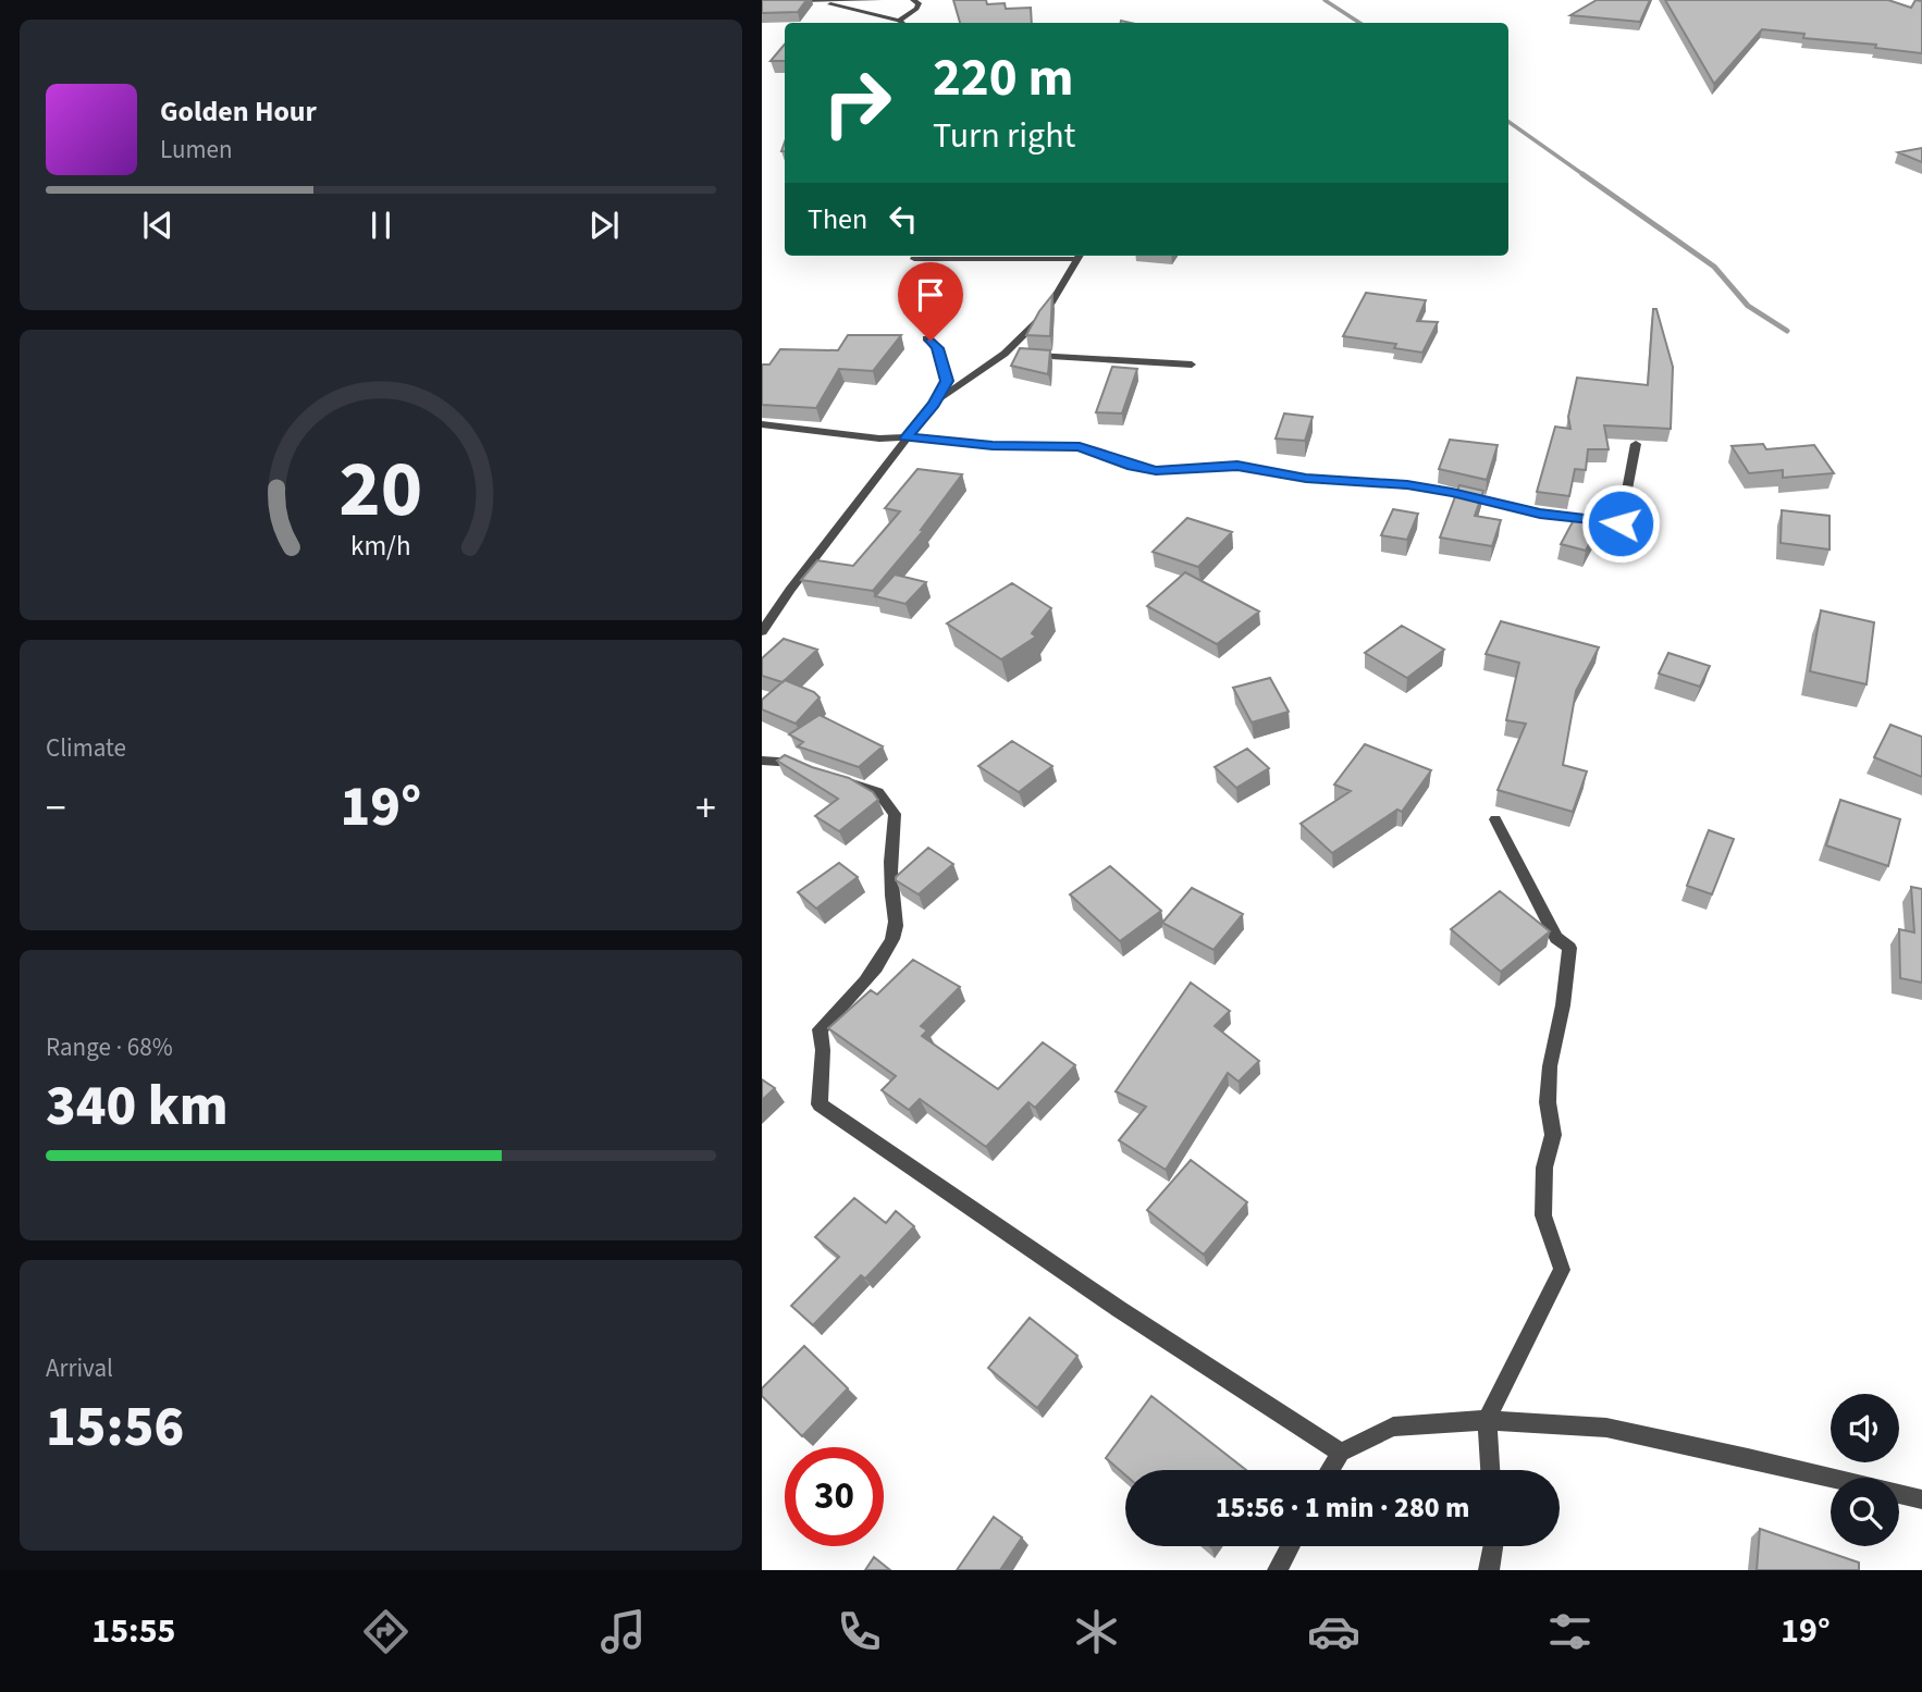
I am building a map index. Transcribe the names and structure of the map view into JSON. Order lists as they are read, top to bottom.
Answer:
{
  "page": {
    "turn": ["220 m", "Turn right"],
    "song": ["Golden Hour", "Lumen"],
    "then": "Then",
    "tile": [
      "Climate",
      ["Range · 68%", "340 km"],
      ["Arrival", "15:56"]
    ],
    "heat": ["−", "19°", "+"],
    "limit": "30",
    "trip": "15:56 · 1 min · 280 m",
    "tabs": ["15:55", "19°"],
    "gauge": ["20", "km/h"]
  }
}
